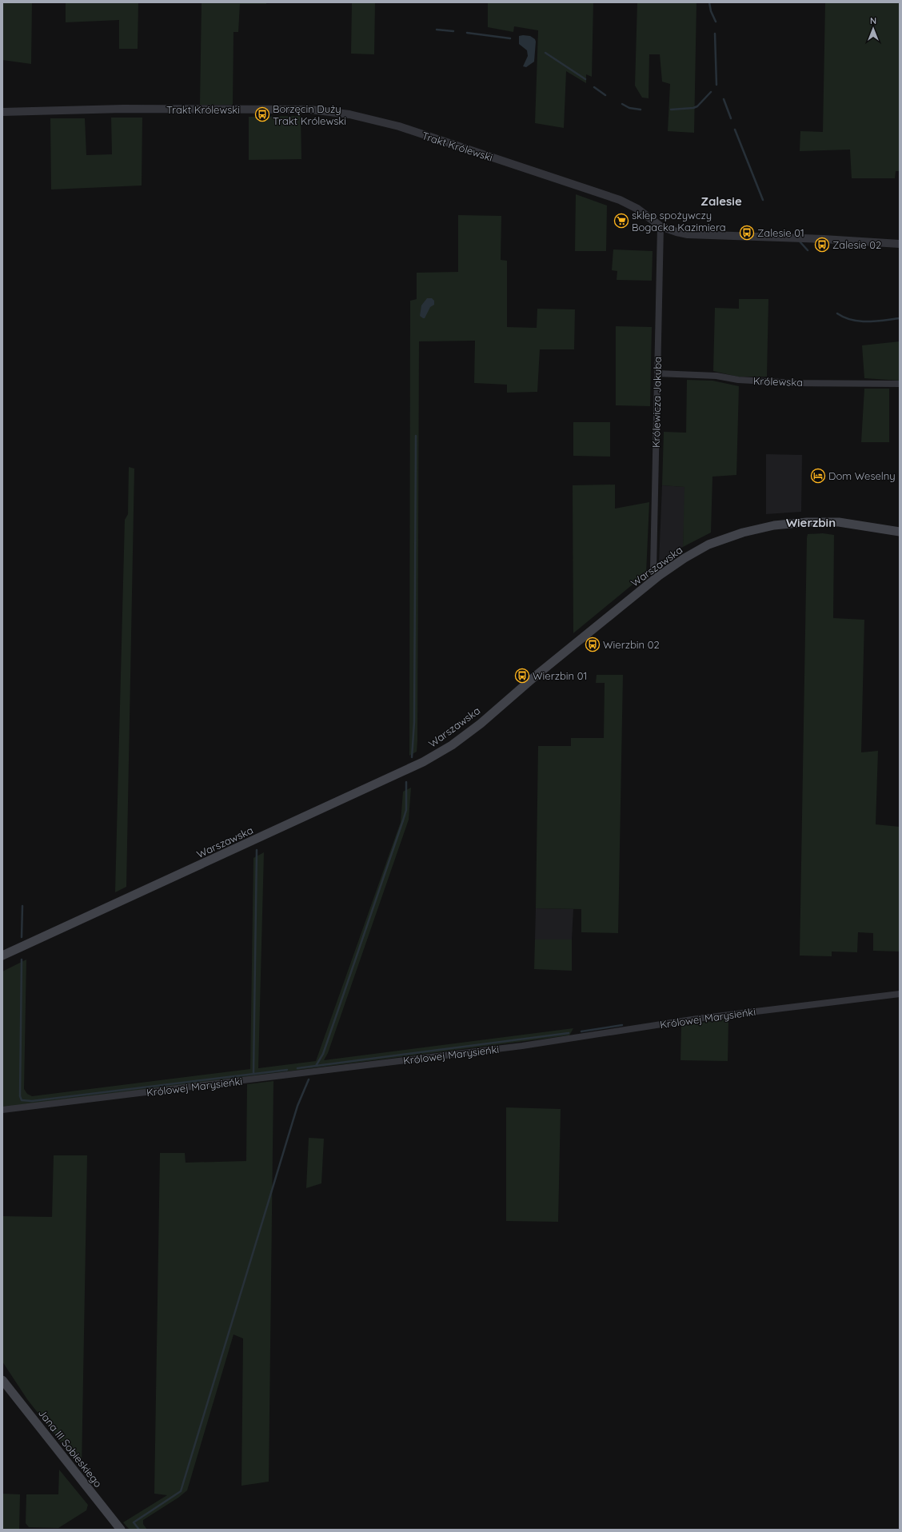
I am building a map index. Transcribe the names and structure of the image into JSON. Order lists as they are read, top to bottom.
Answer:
{
  "streets": {
    "main road": ["Warszawska", "Jana III Sobieskiego"],
    "street": [
      "Trakt Królewski",
      "Królewska",
      "Królewicza Jakuba",
      "Królowej Marysieńki"
    ]
  },
  "crossings": [
    ["Trakt Królewski", "Królewicza Jakuba"],
    ["Królewska", "Królewicza Jakuba"],
    ["Królewicza Jakuba", "Warszawska"]
  ],
  "districts": ["Zalesie", "Wierzbin"],
  "places": {
    "bus stop": [
      "Borzęcin Duży Trakt Królewski",
      "Zalesie 01",
      "Zalesie 02",
      "Wierzbin 02",
      "Wierzbin 01"
    ],
    "supermarket": ["sklep spożywczy Bogacka Kazimiera"],
    "hotel": ["Dom Weselny"]
  },
  "north": "top"
}
